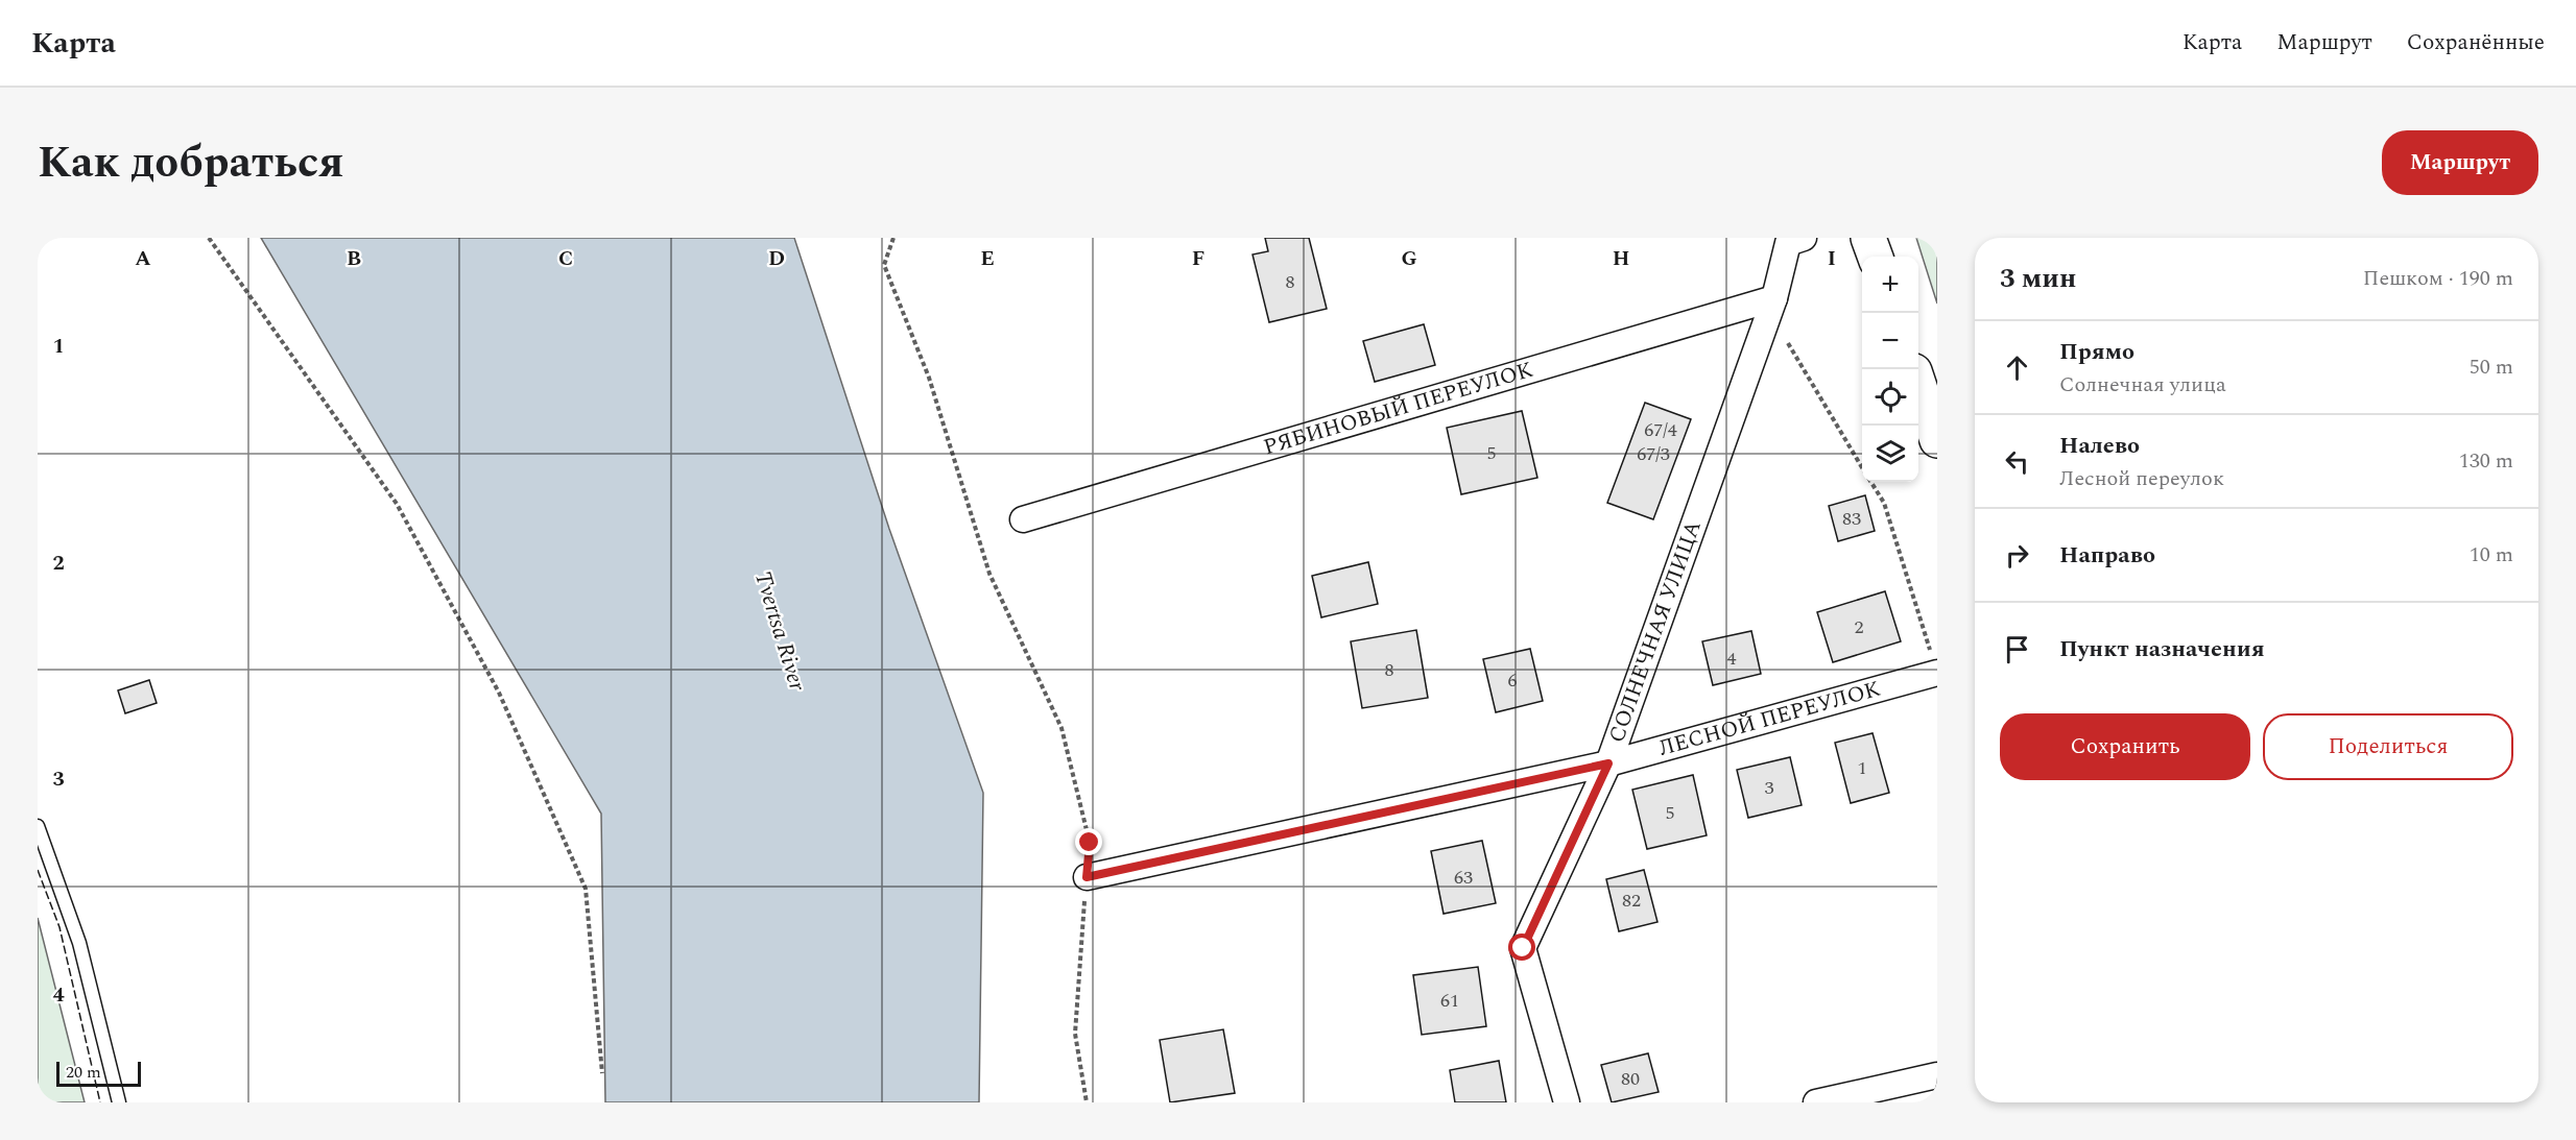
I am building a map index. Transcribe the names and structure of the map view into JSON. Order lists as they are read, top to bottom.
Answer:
{
  "streets": {
    "street": ["РЯБИНОВЫЙ ПЕРЕУЛОК", "СОЛНЕЧНАЯ УЛИЦА", "ЛЕСНОЙ ПЕРЕУЛОК"]
  },
  "crossings": [
    ["РЯБИНОВЫЙ ПЕРЕУЛОК", "СОЛНЕЧНАЯ УЛИЦА"],
    ["СОЛНЕЧНАЯ УЛИЦА", "ЛЕСНОЙ ПЕРЕУЛОК"]
  ],
  "water": ["Tvertsa River"],
  "house_numbers": [
    "8",
    "67/4",
    "5",
    "67/3",
    "83",
    "2",
    "4",
    "8",
    "6",
    "1",
    "3",
    "5",
    "63",
    "82",
    "61",
    "80"
  ],
  "scale_bar": "20 m",
  "page": {
    "header": "Карта",
    "nav": ["Карта", "Маршрут", "Сохранённые"],
    "title": "Как добраться",
    "buttons": [
      "Маршрут",
      ["Сохранить", "Поделиться"]
    ],
    "heading": ["3 мин", "Пешком · 190 m"],
    "map_buttons": ["+", "−"],
    "list": [
      ["Прямо", "Солнечная улица", "50 m"],
      ["Налево", "Лесной переулок", "130 m"],
      ["Направо", "10 m"],
      "Пункт назначения"
    ],
    "scale": "20 m"
  },
  "grid": {
    "columns": [
      "A",
      "B",
      "C",
      "D",
      "E",
      "F",
      "G",
      "H",
      "I"
    ],
    "rows": [
      "1",
      "2",
      "3",
      "4"
    ]
  }
}
